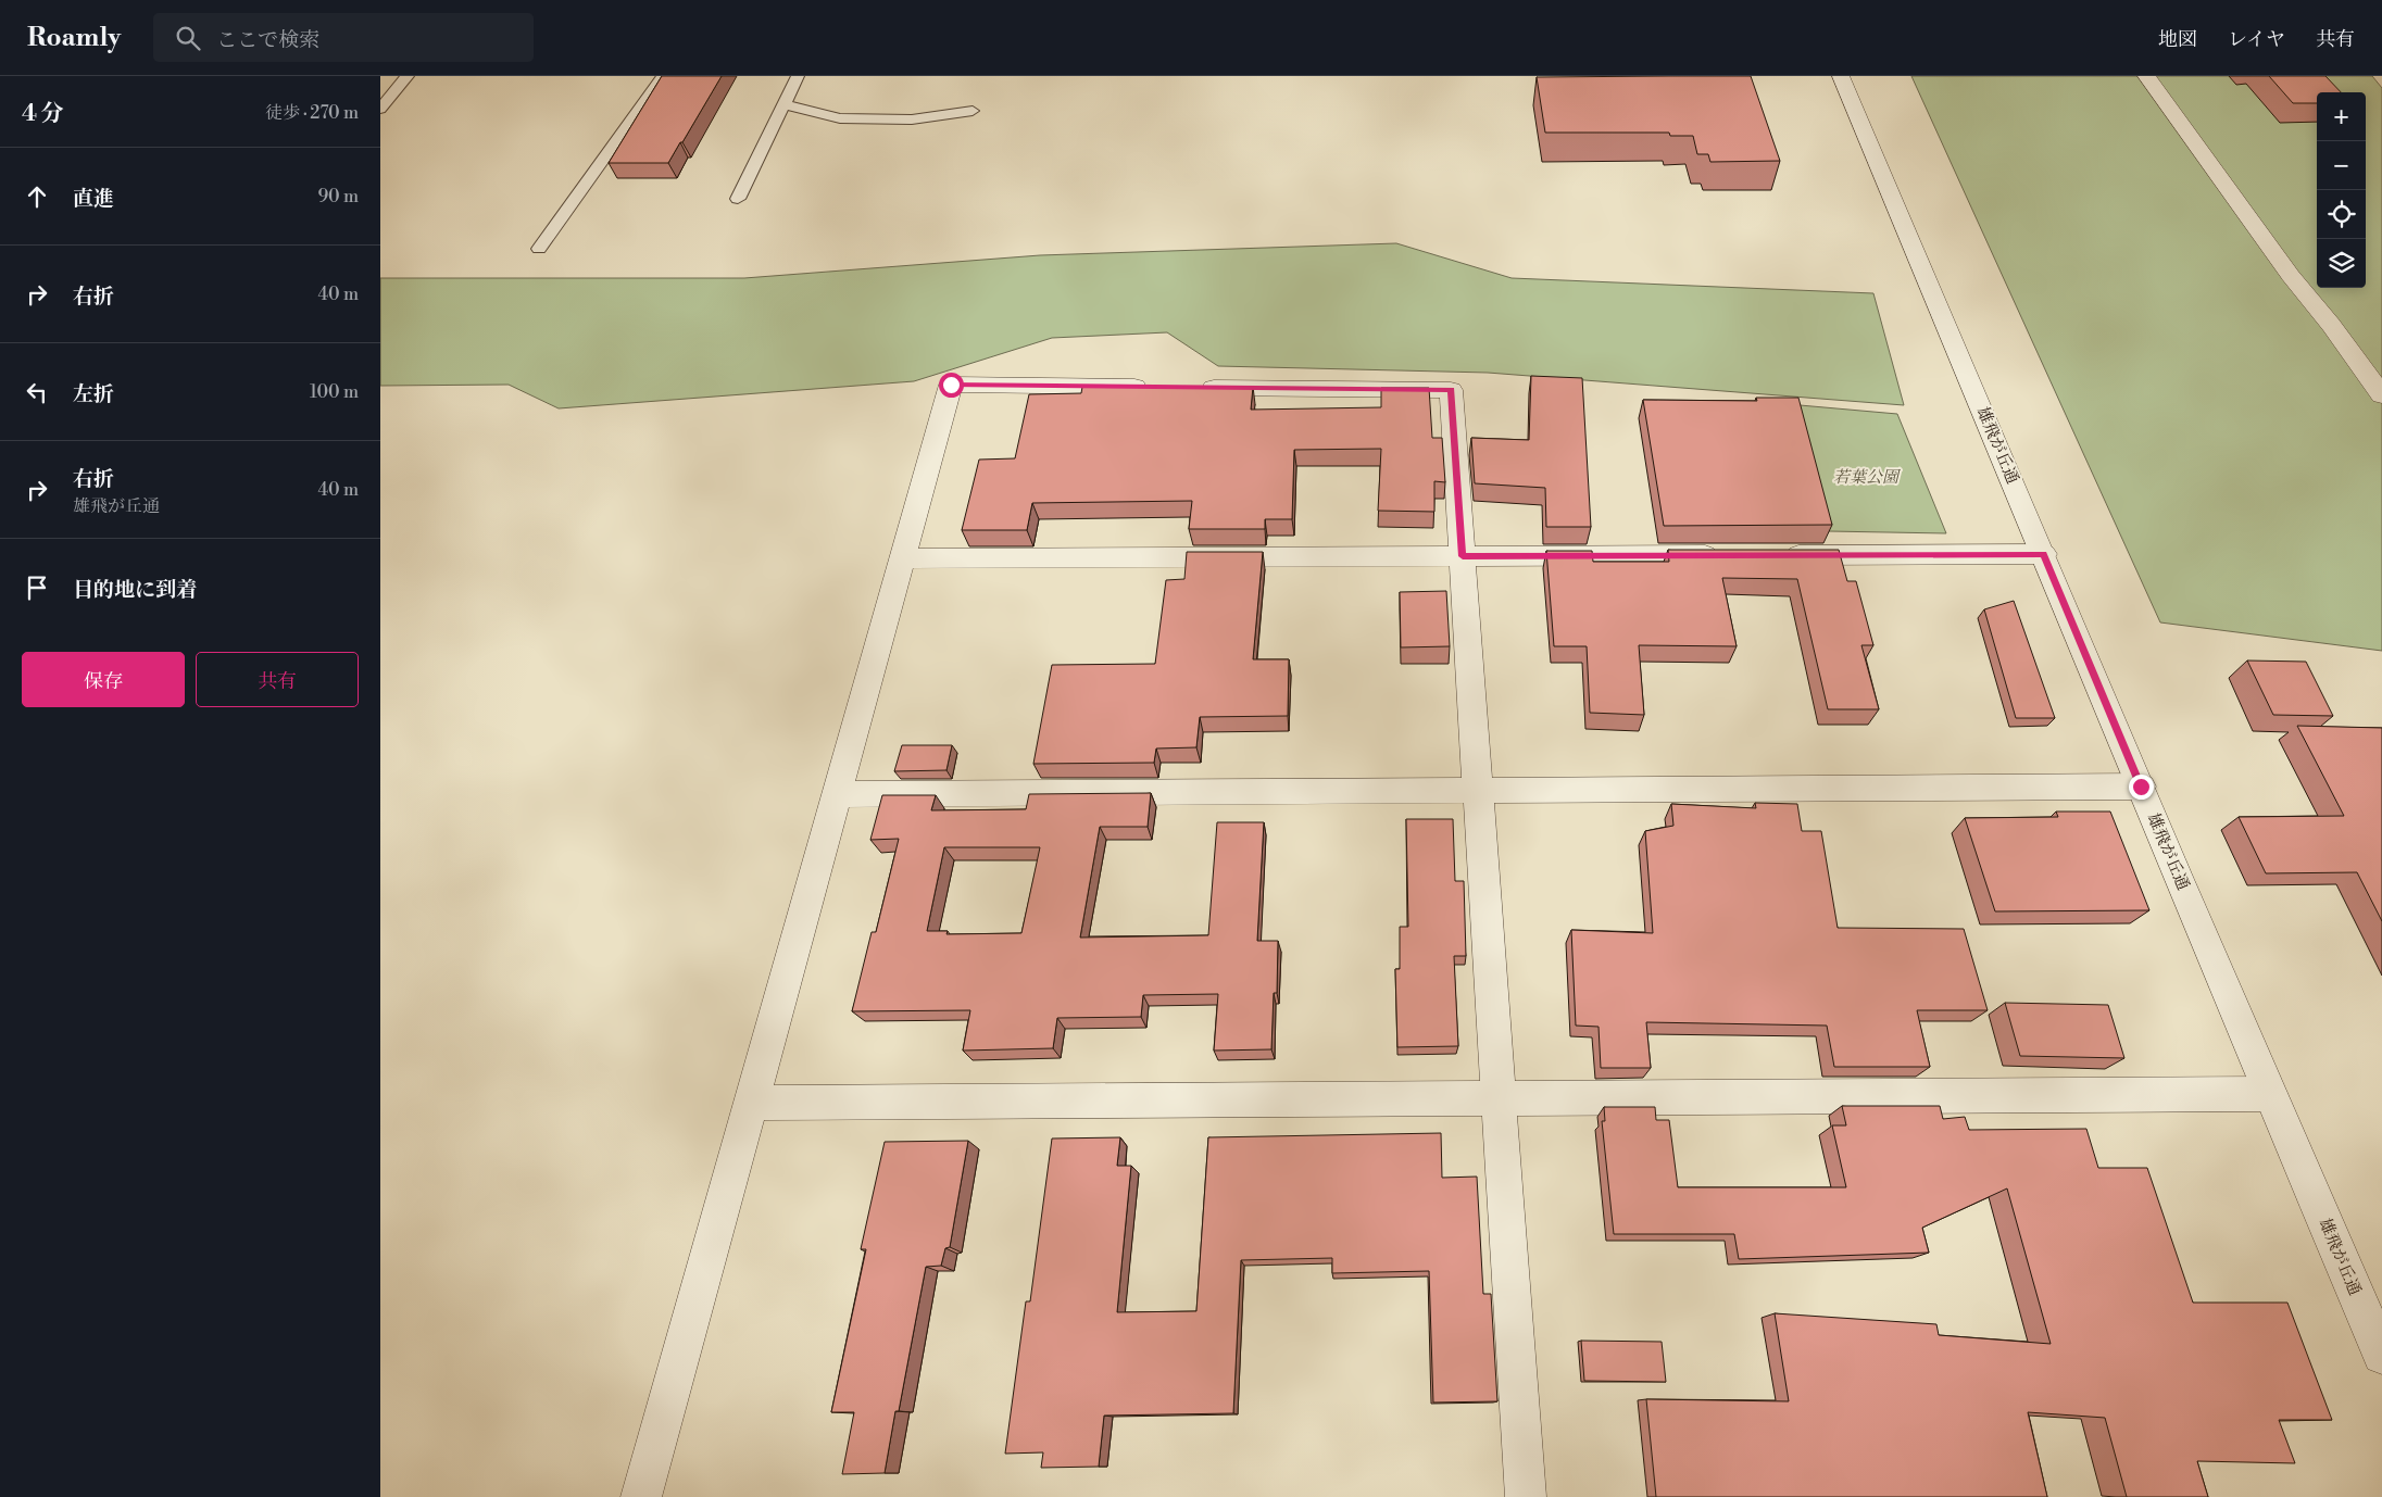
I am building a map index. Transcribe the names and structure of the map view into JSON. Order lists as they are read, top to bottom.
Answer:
{
  "streets": {
    "street": ["雄飛が丘通"]
  },
  "parks": ["若葉公園"],
  "page": {
    "header": "Roamly",
    "search": "ここで検索",
    "nav": ["地図", "レイヤ", "共有"],
    "heading": ["4 分", "徒歩 · 270 m"],
    "map_buttons": ["+", "−"],
    "list": [
      ["直進", "90 m"],
      ["右折", "40 m"],
      ["左折", "100 m"],
      ["右折", "雄飛が丘通", "40 m"],
      "目的地に到着"
    ],
    "buttons": ["保存", "共有"]
  }
}
